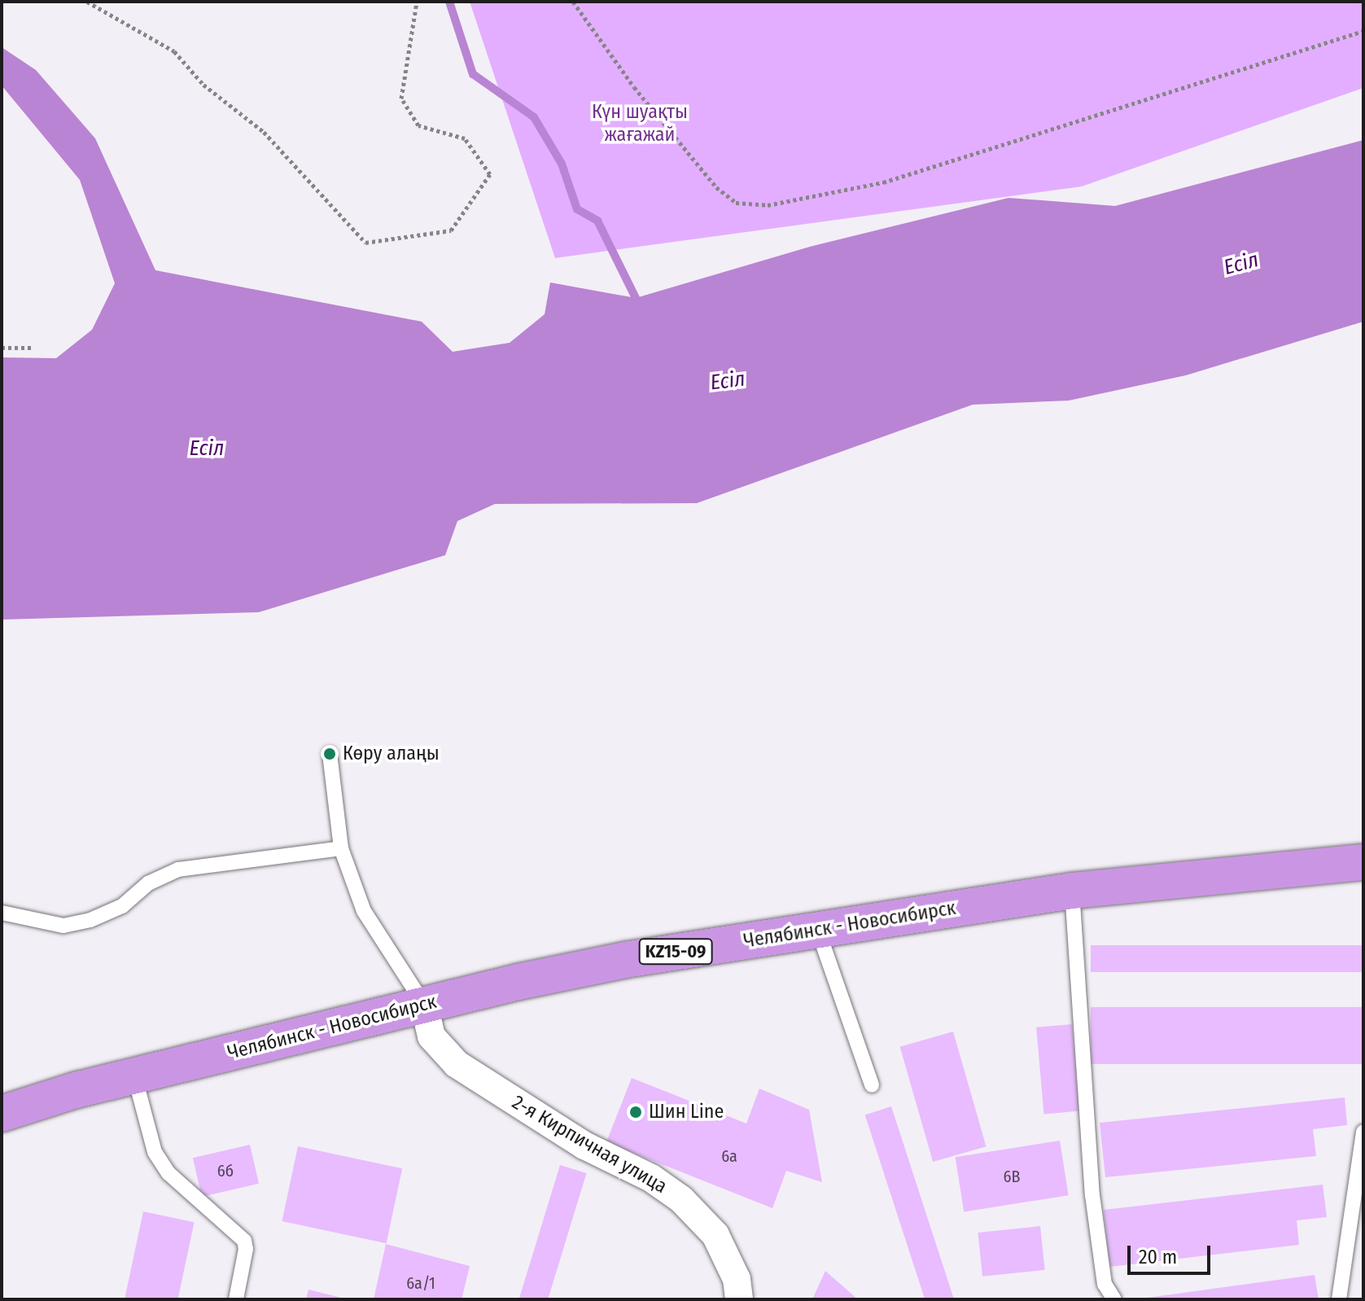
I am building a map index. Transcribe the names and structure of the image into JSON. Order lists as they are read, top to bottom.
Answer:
{
  "streets": {
    "highway": ["Челябинск - Новосибирск", "KZ15-09"],
    "street": ["2-я Кирпичная улица"]
  },
  "crossings": [
    ["Челябинск - Новосибирск", "2-я Кирпичная улица"]
  ],
  "water": ["Есіл"],
  "parks": ["Күн шуақты жағажай"],
  "places": ["Көру алаңы", "Шин Line"],
  "house_numbers": [
    "6а",
    "6б",
    "6В",
    "6а/1"
  ],
  "scale_bar": "20 m"
}
